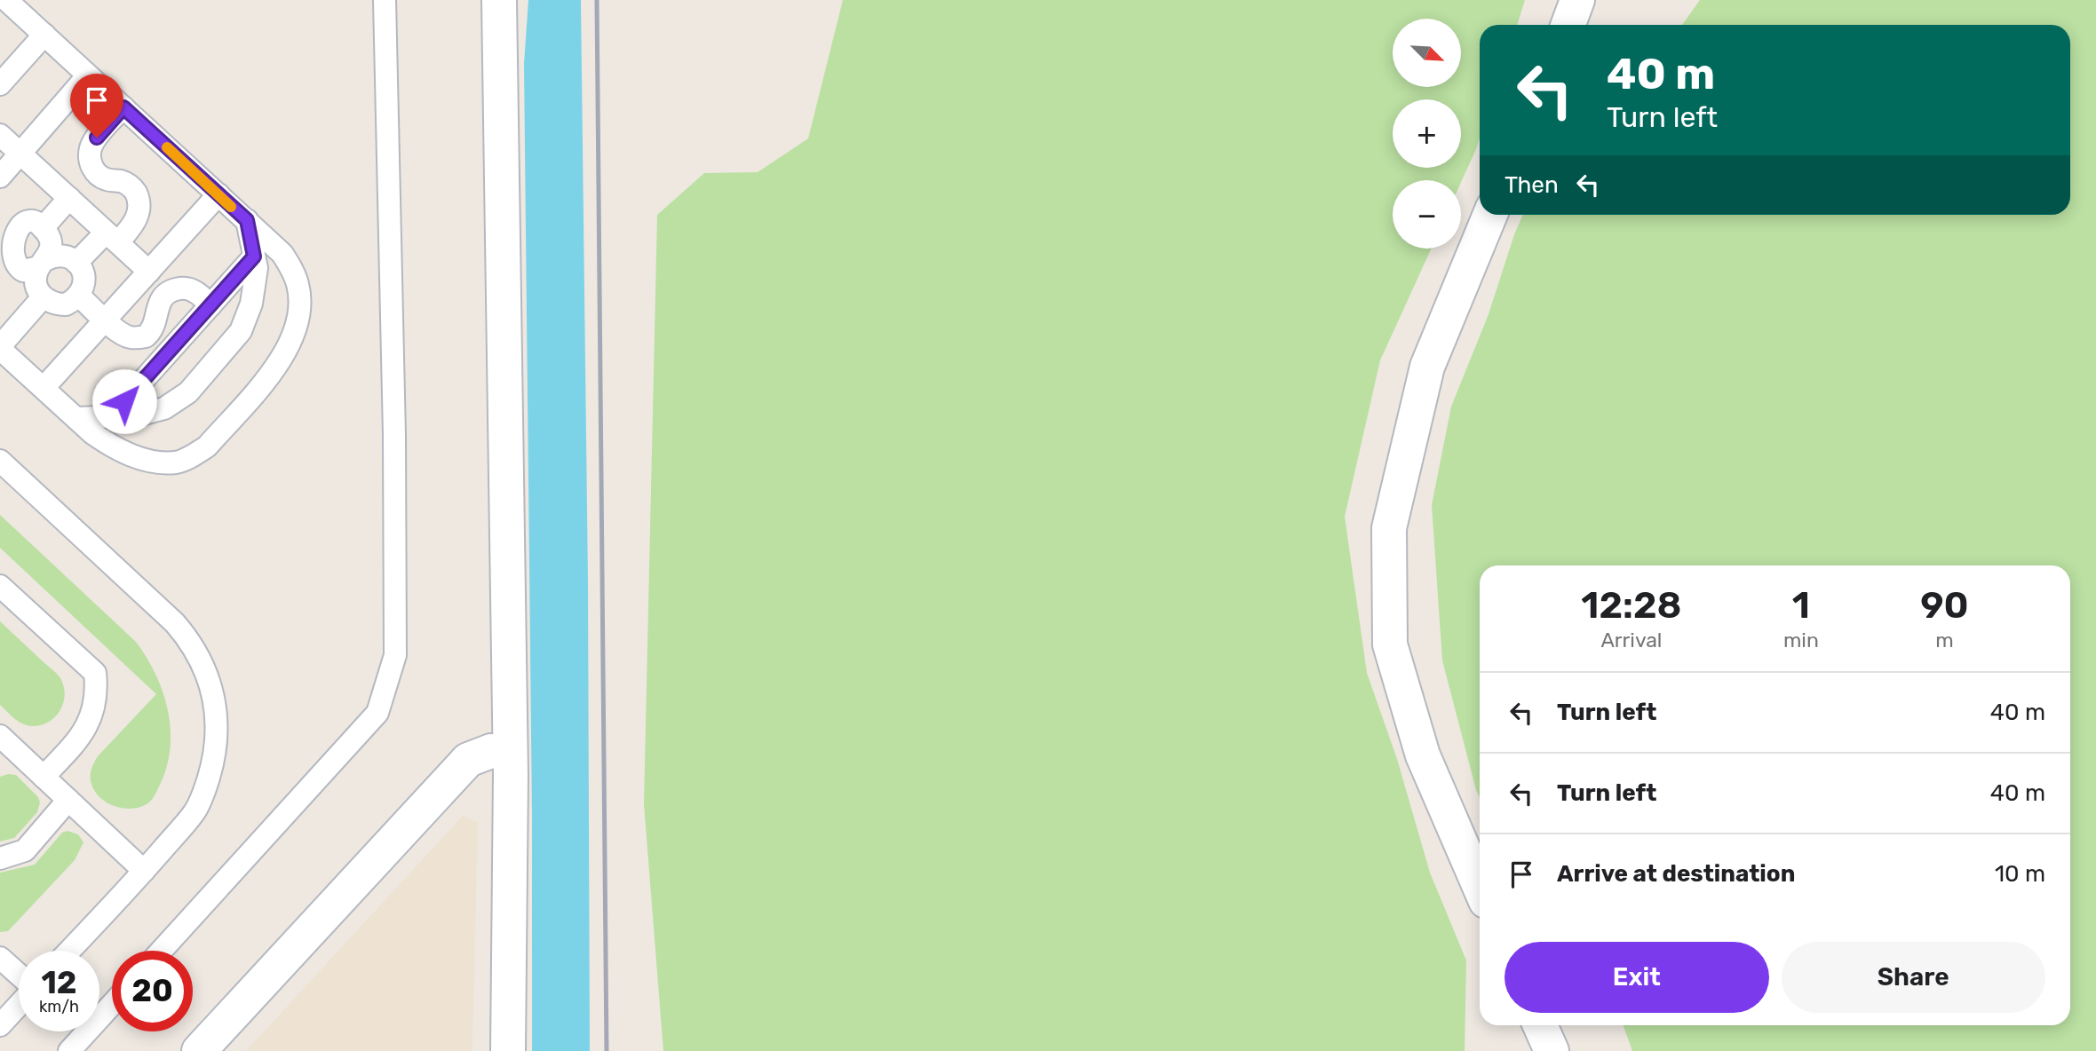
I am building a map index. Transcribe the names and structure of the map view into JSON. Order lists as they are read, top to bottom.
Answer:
{
  "north": "bottom right",
  "page": {
    "map_buttons": ["+", "−"],
    "turn": ["40 m", "Turn left"],
    "then": "Then",
    "eta": [
      "12:28",
      "Arrival",
      "1",
      "min",
      "90",
      "m"
    ],
    "list": [
      {
        "name": "Turn left",
        "value": "40 m"
      },
      {
        "name": "Turn left",
        "value": "40 m"
      },
      {
        "name": "Arrive at destination",
        "value": "10 m"
      }
    ],
    "buttons": ["Exit", "Share"],
    "speed": "12 km/h",
    "limit": "20"
  }
}
